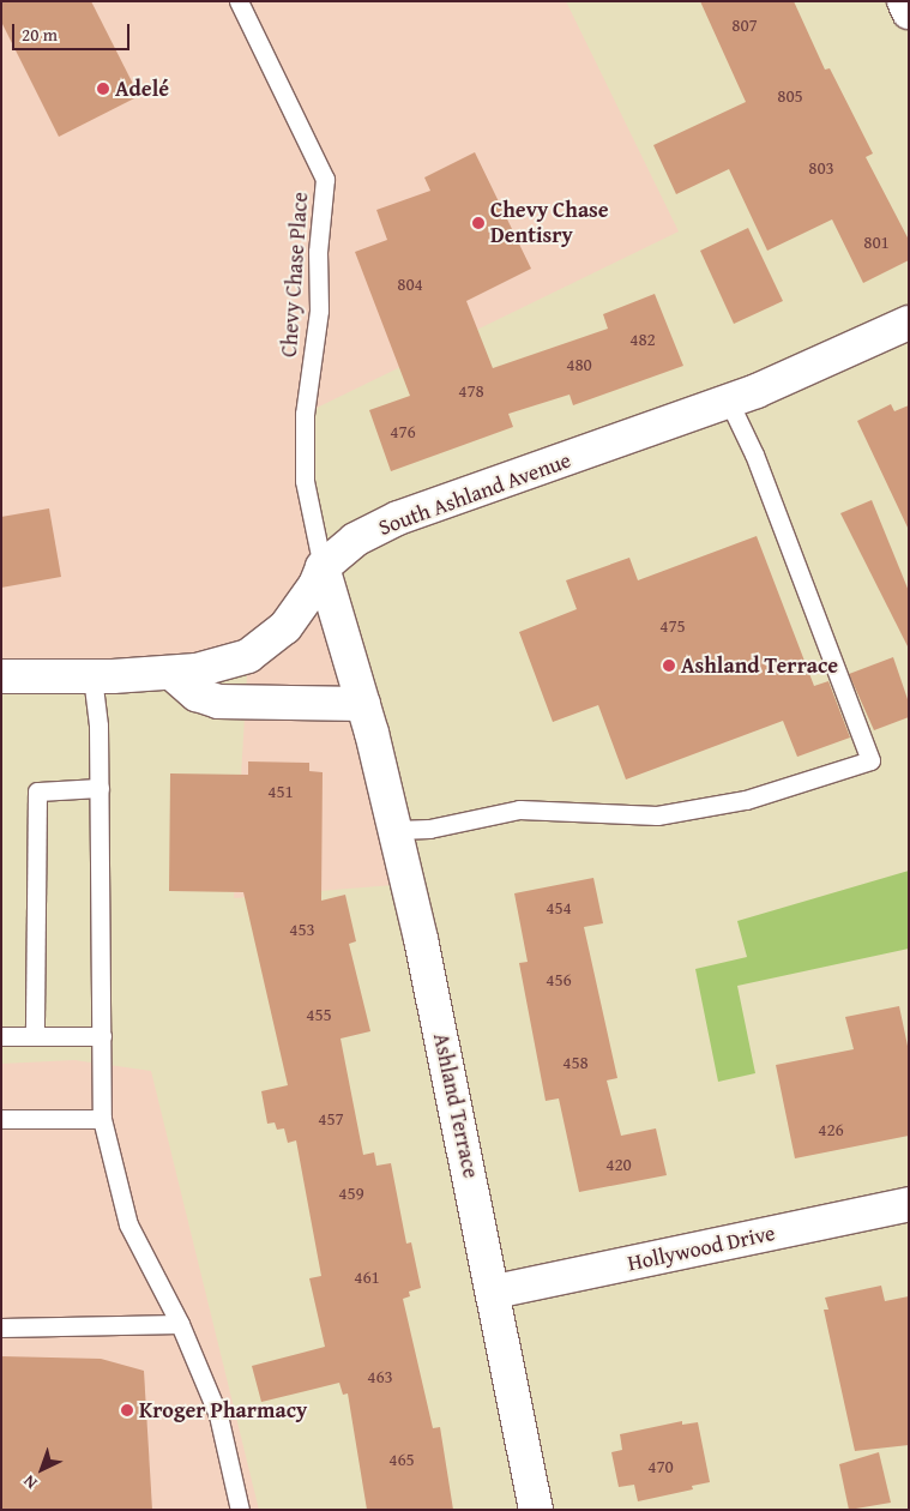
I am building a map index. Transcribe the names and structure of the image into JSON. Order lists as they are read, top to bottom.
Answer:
{
  "streets": {
    "street": ["South Ashland Avenue", "Ashland Terrace", "Hollywood Drive"],
    "lane": ["Chevy Chase Place"]
  },
  "crossings": [
    ["Chevy Chase Place", "South Ashland Avenue"],
    ["Chevy Chase Place", "Ashland Terrace"],
    ["South Ashland Avenue", "Ashland Terrace"],
    ["Ashland Terrace", "Hollywood Drive"]
  ],
  "places": [
    "Adelé",
    "Chevy Chase Dentisry",
    "Ashland Terrace",
    "Kroger Pharmacy"
  ],
  "house_numbers": [
    "807",
    "805",
    "803",
    "801",
    "804",
    "482",
    "480",
    "478",
    "476",
    "475",
    "451",
    "454",
    "453",
    "456",
    "455",
    "458",
    "457",
    "426",
    "420",
    "459",
    "461",
    "463",
    "465",
    "470"
  ],
  "scale_bar": "20 m",
  "north": "bottom left"
}
